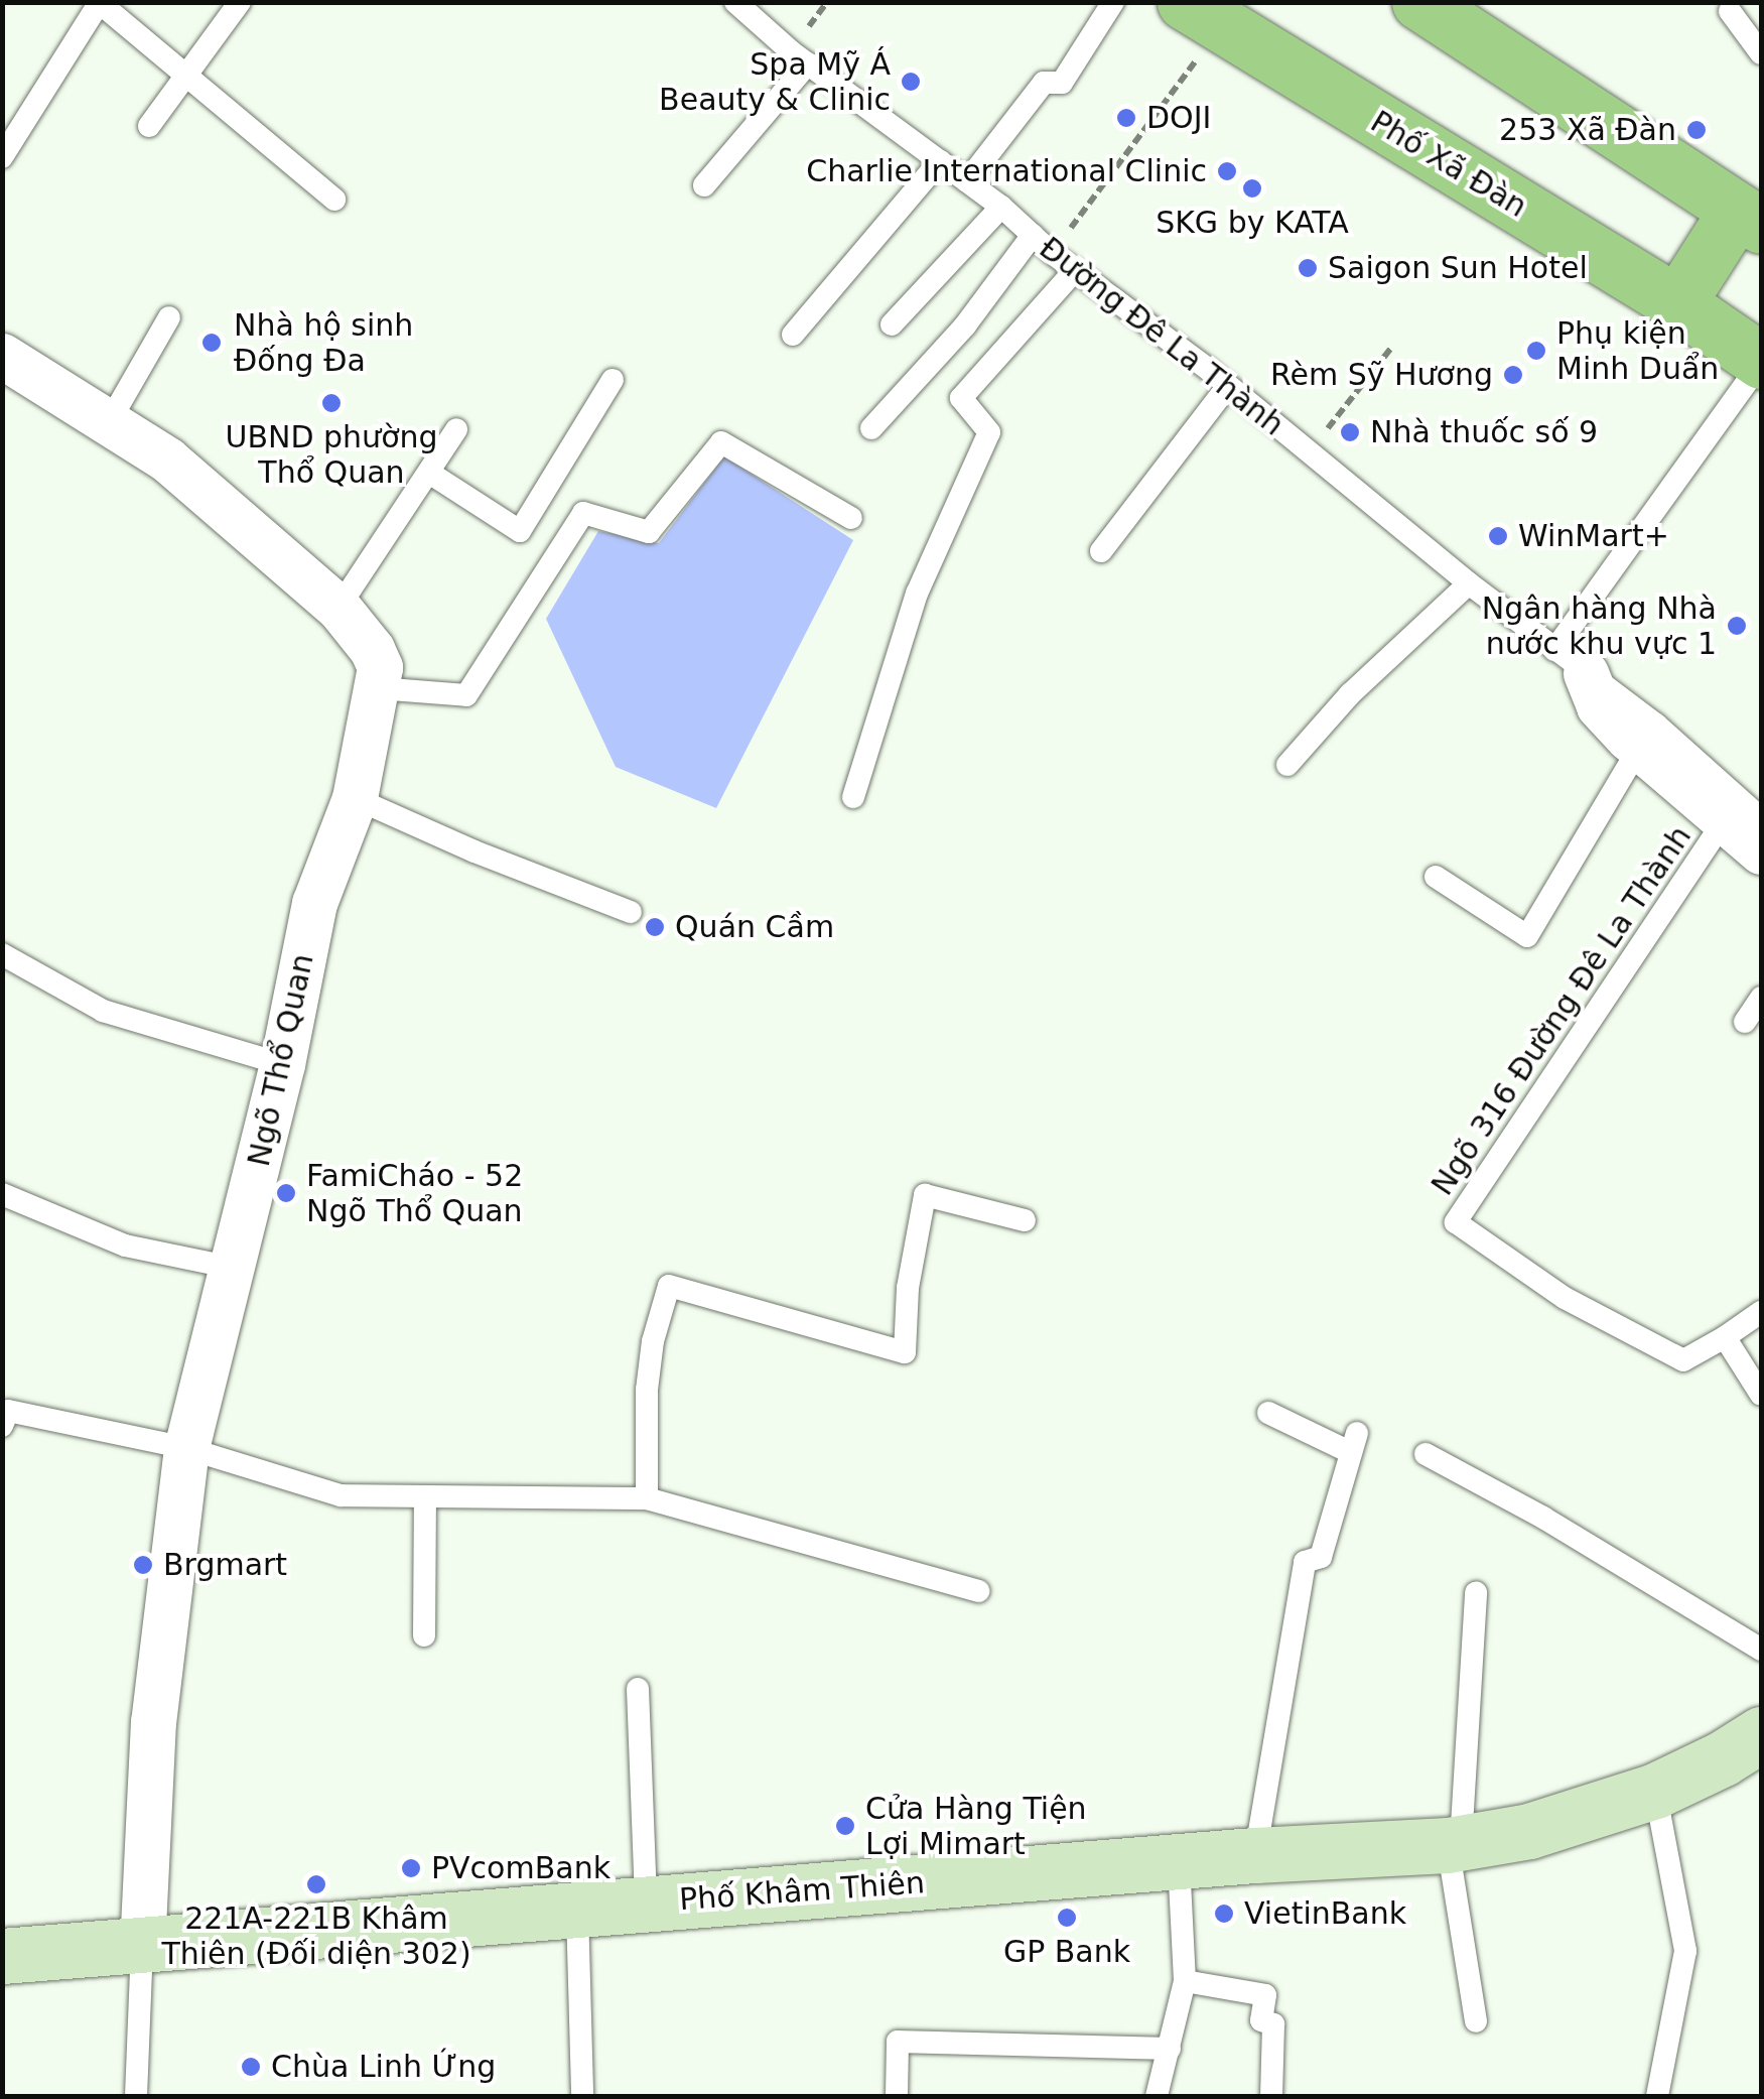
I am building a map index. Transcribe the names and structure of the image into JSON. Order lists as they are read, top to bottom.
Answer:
{
  "streets": {
    "main road": ["Phố Xã Đàn", "Phố Khâm Thiên"],
    "street": ["Đường Đê La Thành", "Ngõ Thổ Quan"],
    "lane": ["Ngõ 316 Đường Đê La Thành"]
  },
  "crossings": [
    ["Đường Đê La Thành", "Ngõ 316 Đường Đê La Thành"],
    ["Ngõ Thổ Quan", "Phố Khâm Thiên"]
  ],
  "places": [
    "Spa Mỹ Á Beauty & Clinic",
    "DOJI",
    "253 Xã Đàn",
    "Charlie International Clinic",
    "SKG by KATA",
    "Saigon Sun Hotel",
    "Nhà hộ sinh Đống Đa",
    "Phụ kiện Minh Duẩn",
    "Rèm Sỹ Hương",
    "UBND phường Thổ Quan",
    "Nhà thuốc số 9",
    "WinMart+",
    "Ngân hàng Nhà nước khu vực 1",
    "Quán Cầm",
    "FamiCháo - 52 Ngõ Thổ Quan",
    "Brgmart",
    "Cửa Hàng Tiện Lợi Mimart",
    "PVcomBank",
    "221A-221B Khâm Thiên (Đối diện 302)",
    "VietinBank",
    "GP Bank",
    "Chùa Linh Ứng"
  ]
}
